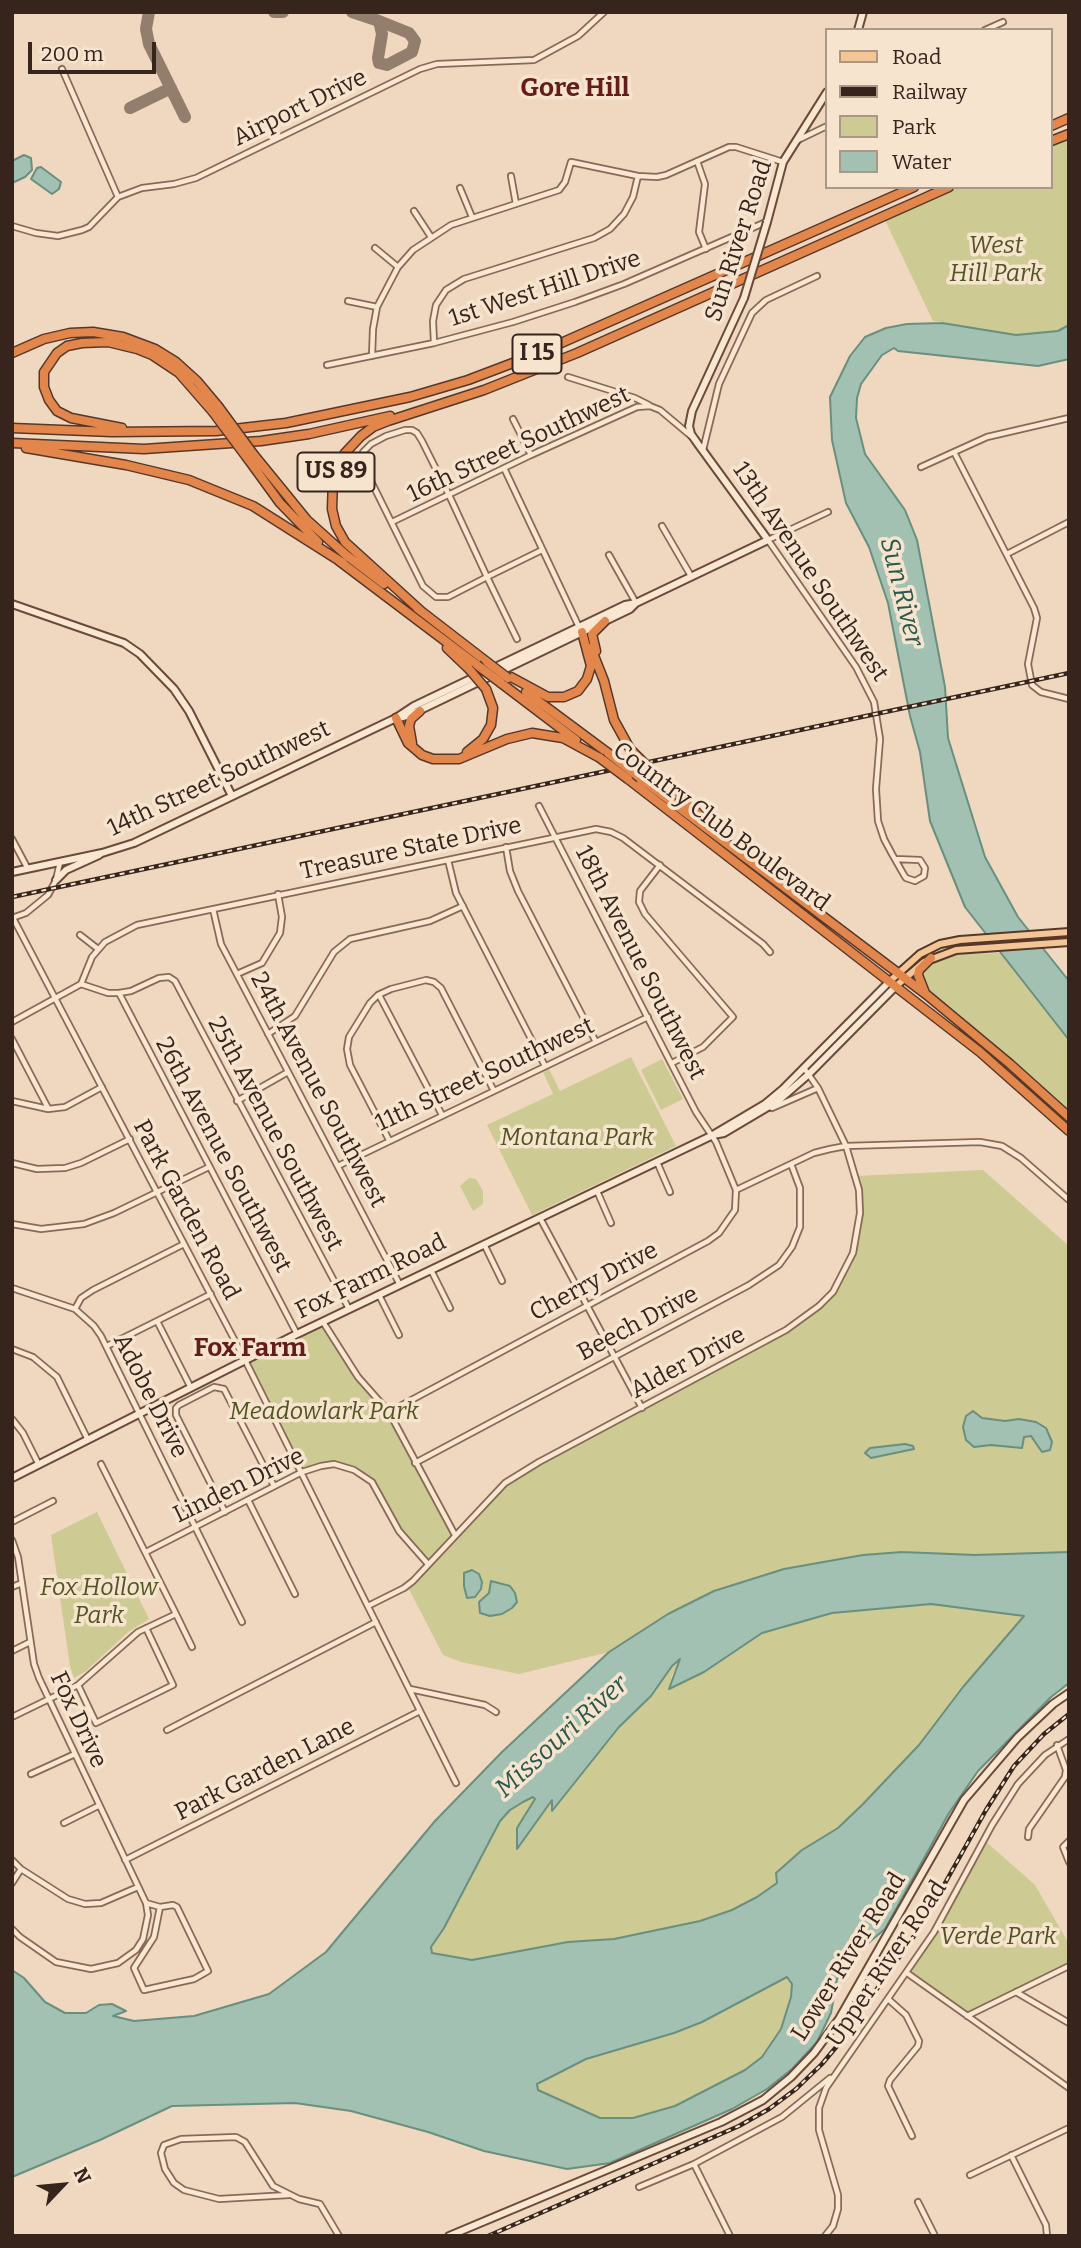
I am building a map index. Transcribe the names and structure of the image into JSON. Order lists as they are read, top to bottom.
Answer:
{
  "streets": {
    "highway": ["I 15", "US 89", "Country Club Boulevard"],
    "street": [
      "Airport Drive",
      "Sun River Road",
      "1st West Hill Drive",
      "16th Street Southwest",
      "13th Avenue Southwest",
      "14th Street Southwest",
      "Treasure State Drive",
      "18th Avenue Southwest",
      "11th Street Southwest",
      "24th Avenue Southwest",
      "25th Avenue Southwest",
      "26th Avenue Southwest",
      "Park Garden Road",
      "Fox Farm Road",
      "Cherry Drive",
      "Beech Drive",
      "Alder Drive",
      "Adobe Drive",
      "Linden Drive",
      "Fox Drive",
      "Park Garden Lane",
      "Lower River Road",
      "Upper River Road"
    ]
  },
  "crossings": [
    ["Sun River Road", "1st West Hill Drive"],
    ["Sun River Road", "13th Avenue Southwest"],
    ["I 15", "US 89"],
    ["16th Street Southwest", "13th Avenue Southwest"],
    ["US 89", "Country Club Boulevard"],
    ["13th Avenue Southwest", "14th Street Southwest"],
    ["Country Club Boulevard", "Fox Farm Road"],
    ["Treasure State Drive", "18th Avenue Southwest"],
    ["Treasure State Drive", "24th Avenue Southwest"],
    ["18th Avenue Southwest", "11th Street Southwest"],
    ["18th Avenue Southwest", "Fox Farm Road"],
    ["11th Street Southwest", "24th Avenue Southwest"],
    ["24th Avenue Southwest", "Fox Farm Road"],
    ["25th Avenue Southwest", "26th Avenue Southwest"],
    ["25th Avenue Southwest", "Fox Farm Road"],
    ["26th Avenue Southwest", "Fox Farm Road"],
    ["Park Garden Road", "Fox Farm Road"],
    ["Park Garden Road", "Alder Drive"],
    ["Park Garden Road", "Linden Drive"],
    ["Park Garden Road", "Park Garden Lane"],
    ["Fox Farm Road", "Alder Drive"],
    ["Fox Farm Road", "Adobe Drive"],
    ["Alder Drive", "Linden Drive"],
    ["Adobe Drive", "Linden Drive"],
    ["Fox Drive", "Park Garden Lane"]
  ],
  "districts": ["Gore Hill", "Fox Farm"],
  "water": ["Sun River", "Missouri River"],
  "parks": [
    "West Hill Park",
    "Montana Park",
    "Meadowlark Park",
    "Fox Hollow Park",
    "Verde Park"
  ],
  "legend": [
    "Road",
    "Railway",
    "Park",
    "Water"
  ],
  "scale_bar": "200 m",
  "north": "top right"
}
